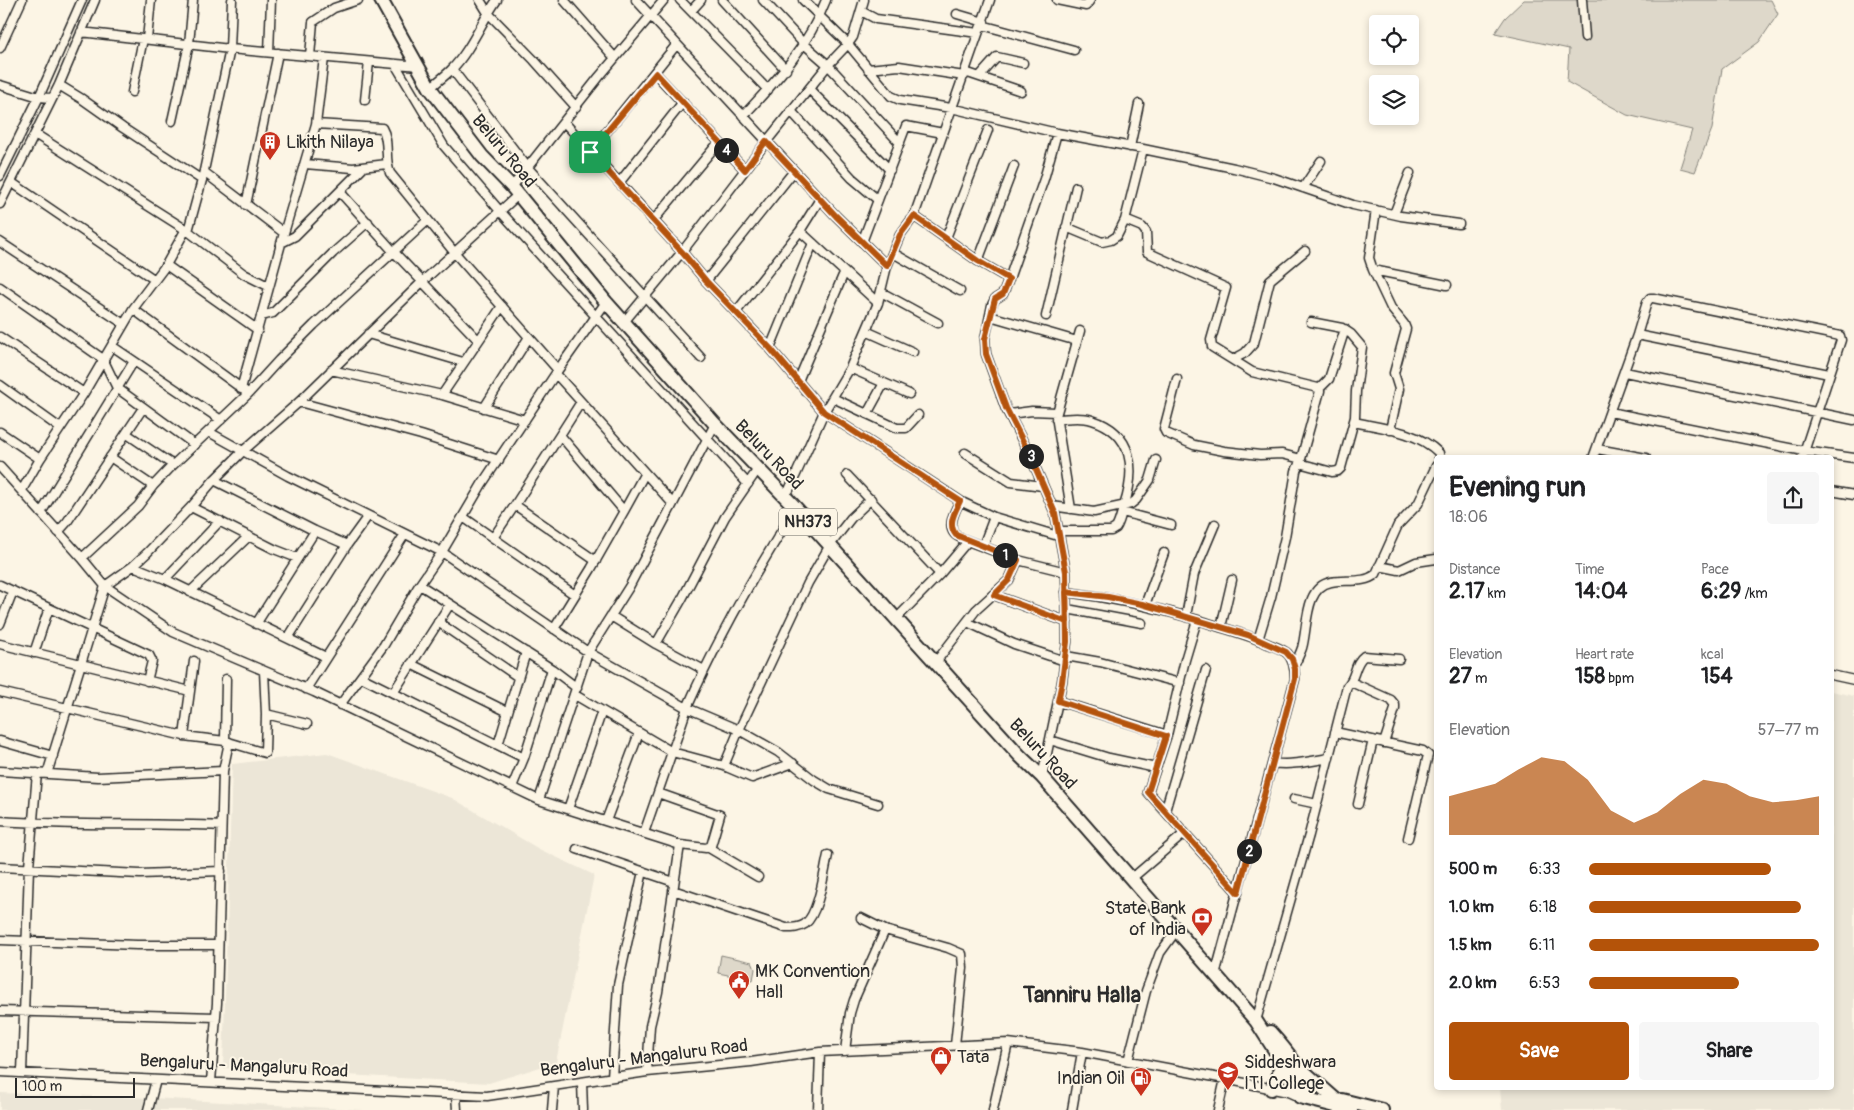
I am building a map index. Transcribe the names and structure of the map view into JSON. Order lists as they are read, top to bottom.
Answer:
{
  "streets": {
    "highway": ["Beluru Road", "NH373", "Bengaluru - Mangaluru Road"]
  },
  "crossings": [
    ["Beluru Road", "Bengaluru - Mangaluru Road"]
  ],
  "districts": ["Tanniru Halla"],
  "places": {
    "building": ["Likith Nilaya"],
    "bank": ["State Bank of India"],
    "public building": ["MK Convention Hall"],
    "shop": ["Tata"],
    "school or university": ["Siddeshwara ITI College"],
    "fuel station": ["Indian Oil"]
  },
  "scale_bar": "100 m",
  "page": {
    "pins": [
      "4",
      "3",
      "1",
      "2"
    ],
    "heading": ["Evening run", "18:06"],
    "stats": [
      ["Distance", "2.17 km"],
      ["Time", "14:04"],
      ["Pace", "6:29 /km"],
      ["Elevation", "27 m"],
      ["Heart rate", "158 bpm"],
      ["kcal", "154"]
    ],
    "chart": ["Elevation", "57–77 m"],
    "list": [
      {
        "name": "500 m",
        "note": "6:33"
      },
      {
        "name": "1.0 km",
        "note": "6:18"
      },
      {
        "name": "1.5 km",
        "note": "6:11"
      },
      {
        "name": "2.0 km",
        "note": "6:53"
      }
    ],
    "buttons": ["Save", "Share"],
    "scale": "100 m"
  }
}
